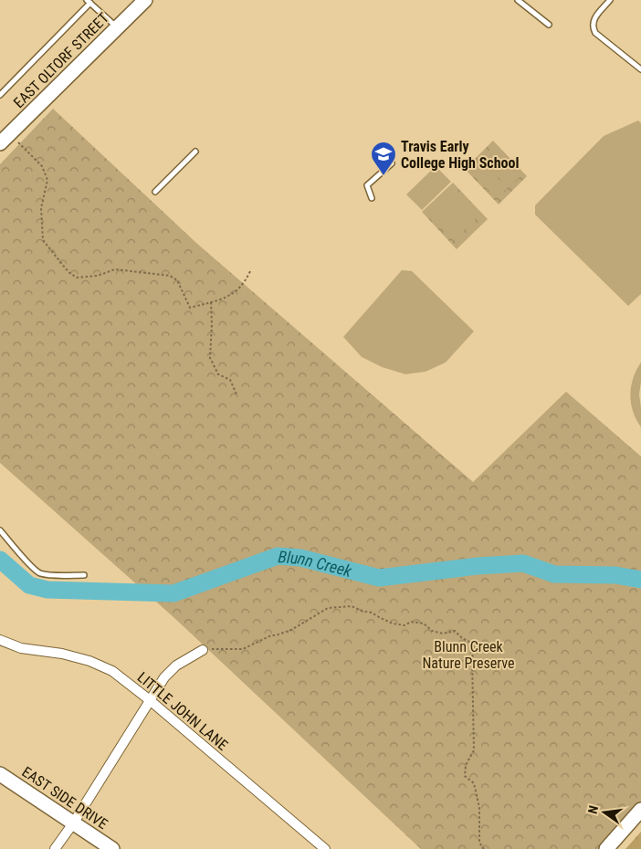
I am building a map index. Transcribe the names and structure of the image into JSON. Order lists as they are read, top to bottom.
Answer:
{
  "streets": {
    "main road": ["EAST OLTORF STREET", "EAST SIDE DRIVE"],
    "street": ["LITTLE JOHN LANE"]
  },
  "water": ["Blunn Creek"],
  "parks": ["Blunn Creek Nature Preserve"],
  "places": {
    "school or university": ["Travis Early College High School"]
  },
  "north": "left"
}
